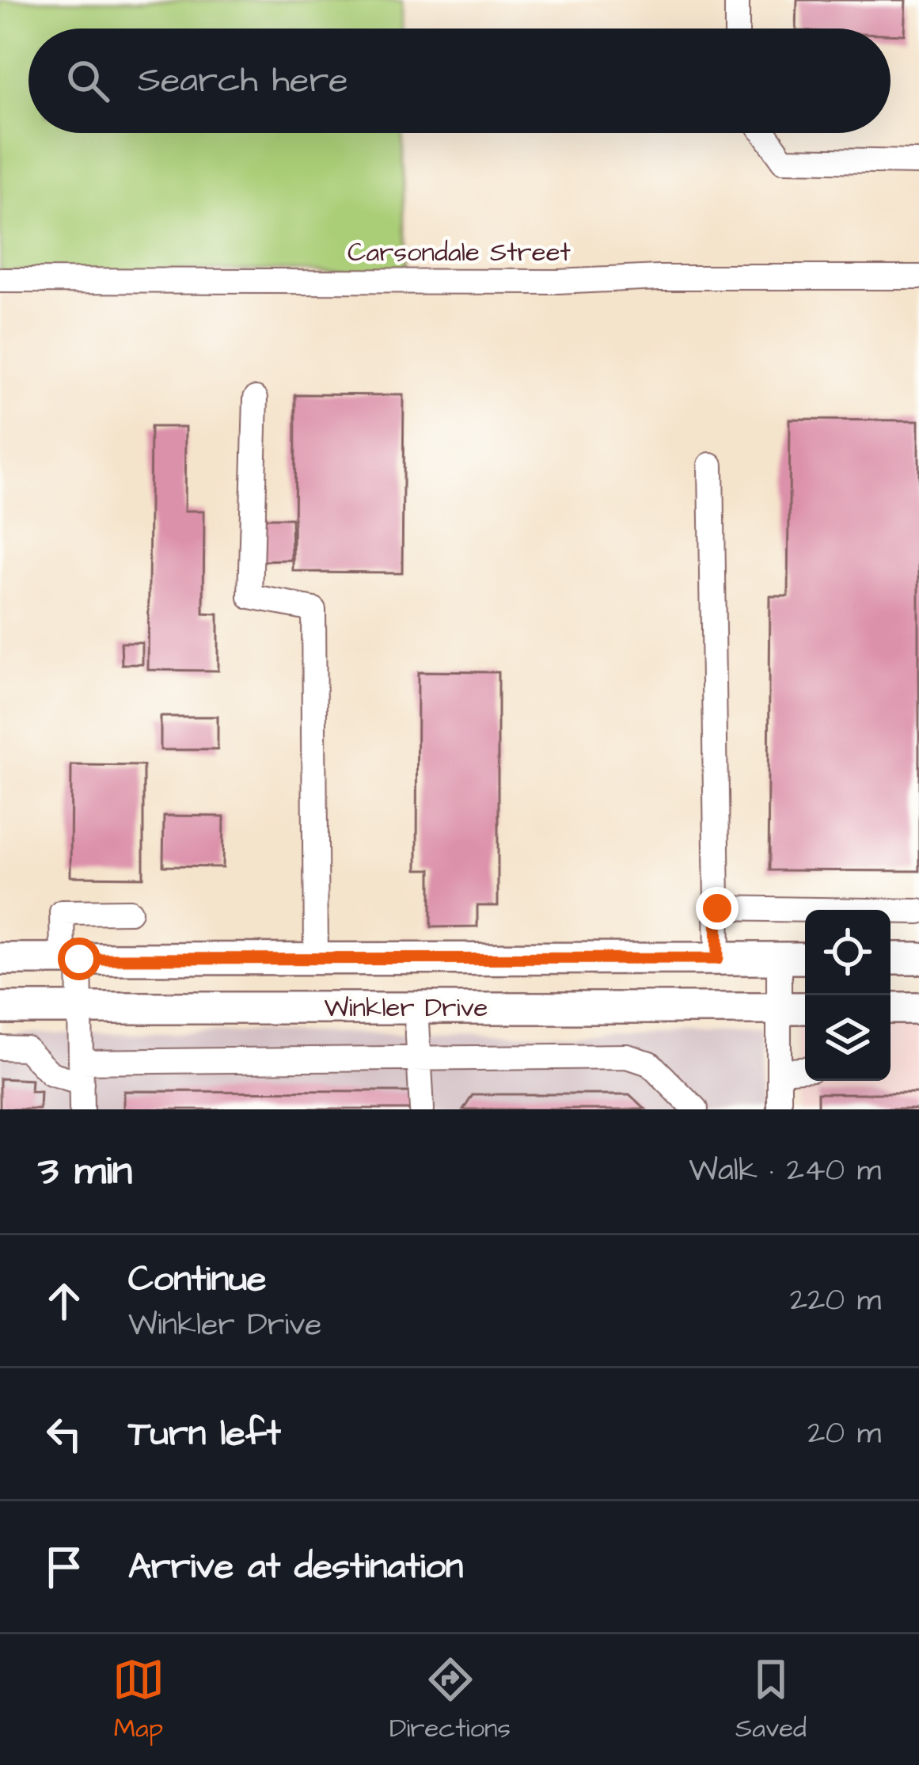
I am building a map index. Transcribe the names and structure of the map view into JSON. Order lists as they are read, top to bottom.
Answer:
{
  "streets": {
    "main road": ["Winkler Drive"],
    "street": ["Carsondale Street"]
  },
  "page": {
    "search": "Search here",
    "heading": ["3 min", "Walk · 240 m"],
    "list": [
      ["Continue", "Winkler Drive", "220 m"],
      ["Turn left", "20 m"],
      "Arrive at destination"
    ],
    "nav": ["Map", "Directions", "Saved"]
  }
}
